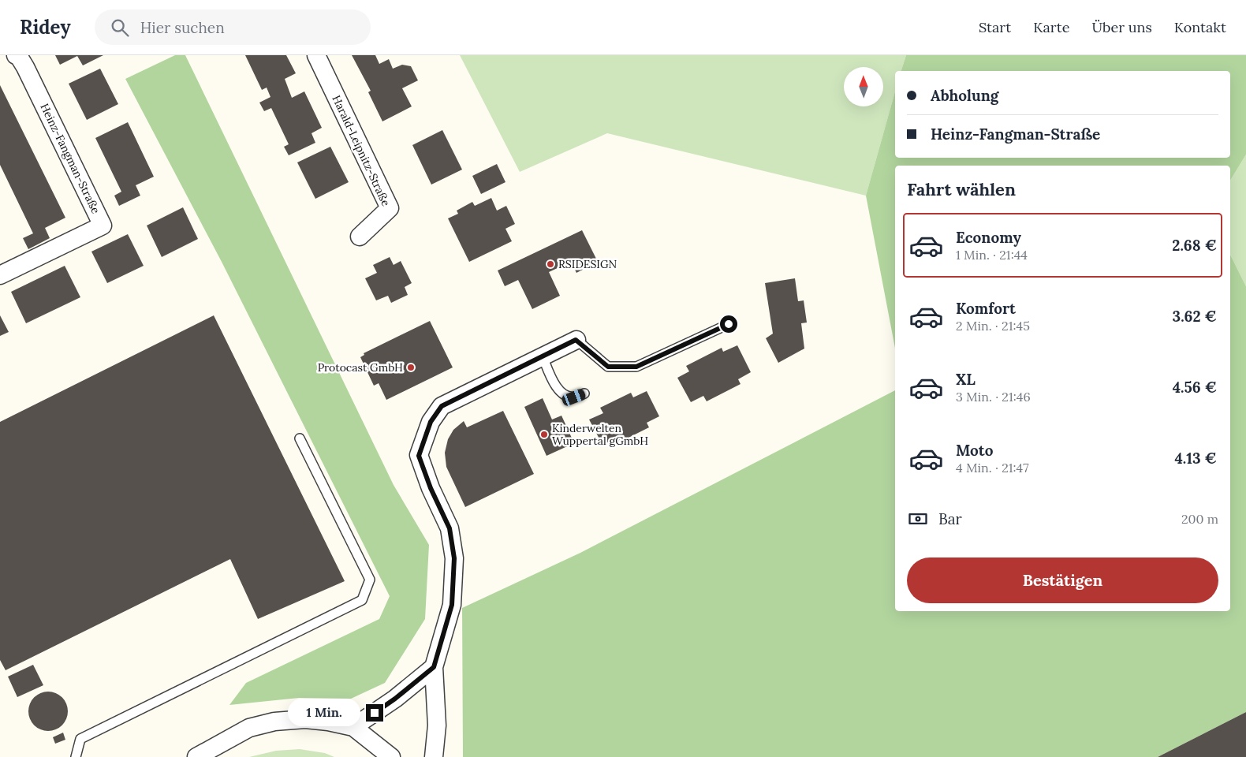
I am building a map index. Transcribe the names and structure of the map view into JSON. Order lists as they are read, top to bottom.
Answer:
{
  "streets": {
    "street": ["Harald-Leipnitz-Straße", "Heinz-Fangman-Straße"]
  },
  "places": ["RSIDESIGN", "Protocast GmbH", "Kinderwelten Wuppertal gGmbH"],
  "north": "top",
  "page": {
    "header": "Ridey",
    "search": "Hier suchen",
    "nav": [
      "Start",
      "Karte",
      "Über uns",
      "Kontakt"
    ],
    "banner": ["Abholung", "Heinz-Fangman-Straße"],
    "heading": "Fahrt wählen",
    "list": [
      {
        "name": "Economy",
        "note": "1 Min. · 21:44",
        "value": "2.68 €"
      },
      {
        "name": "Komfort",
        "note": "2 Min. · 21:45",
        "value": "3.62 €"
      },
      {
        "name": "XL",
        "note": "3 Min. · 21:46",
        "value": "4.56 €"
      },
      {
        "name": "Moto",
        "note": "4 Min. · 21:47",
        "value": "4.13 €"
      }
    ],
    "pay": ["Bar", "200 m"],
    "buttons": "Bestätigen",
    "bubble": "1 Min."
  }
}
